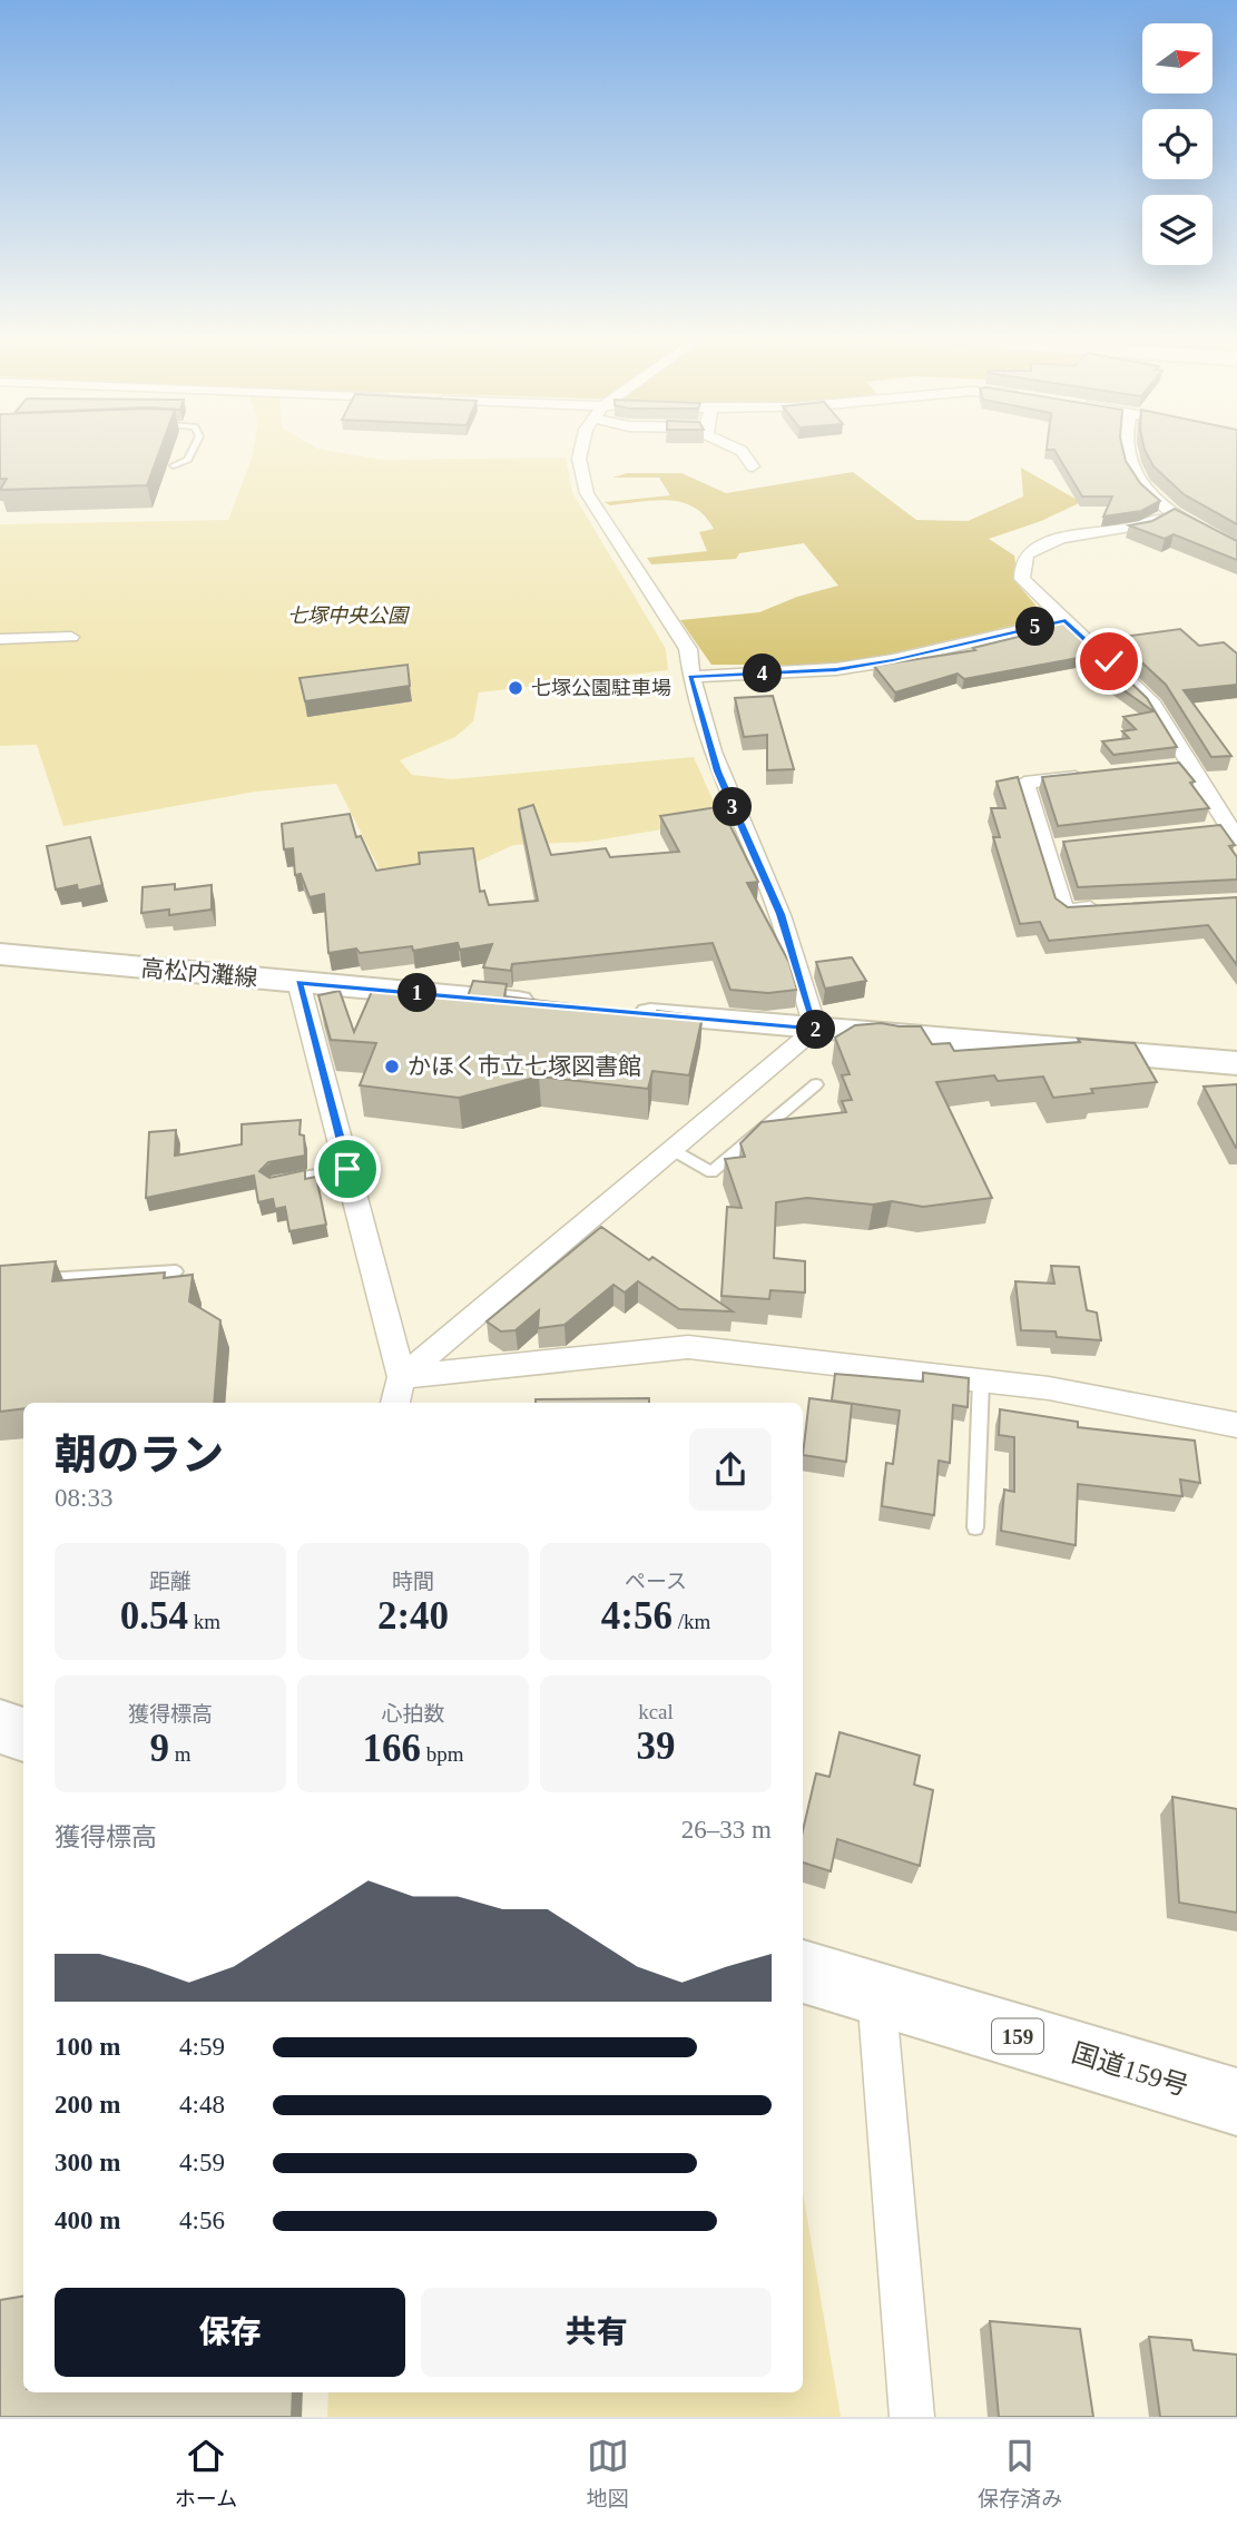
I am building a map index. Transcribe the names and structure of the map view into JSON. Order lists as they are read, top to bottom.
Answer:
{
  "streets": {
    "highway": ["159", "国道159号"],
    "main road": ["高松内灘線"]
  },
  "parks": ["七塚中央公園"],
  "places": ["七塚公園駐車場", "かほく市立七塚図書館"],
  "north": "right",
  "page": {
    "pins": [
      "5",
      "4",
      "3",
      "1",
      "2"
    ],
    "heading": ["朝のラン", "08:33"],
    "stats": [
      ["距離", "0.54 km"],
      ["時間", "2:40"],
      ["ペース", "4:56 /km"],
      ["獲得標高", "9 m"],
      ["心拍数", "166 bpm"],
      ["kcal", "39"]
    ],
    "chart": ["獲得標高", "26–33 m"],
    "list": [
      {
        "name": "100 m",
        "note": "4:59"
      },
      {
        "name": "200 m",
        "note": "4:48"
      },
      {
        "name": "300 m",
        "note": "4:59"
      },
      {
        "name": "400 m",
        "note": "4:56"
      }
    ],
    "buttons": ["保存", "共有"],
    "tabs": ["ホーム", "地図", "保存済み"]
  }
}
